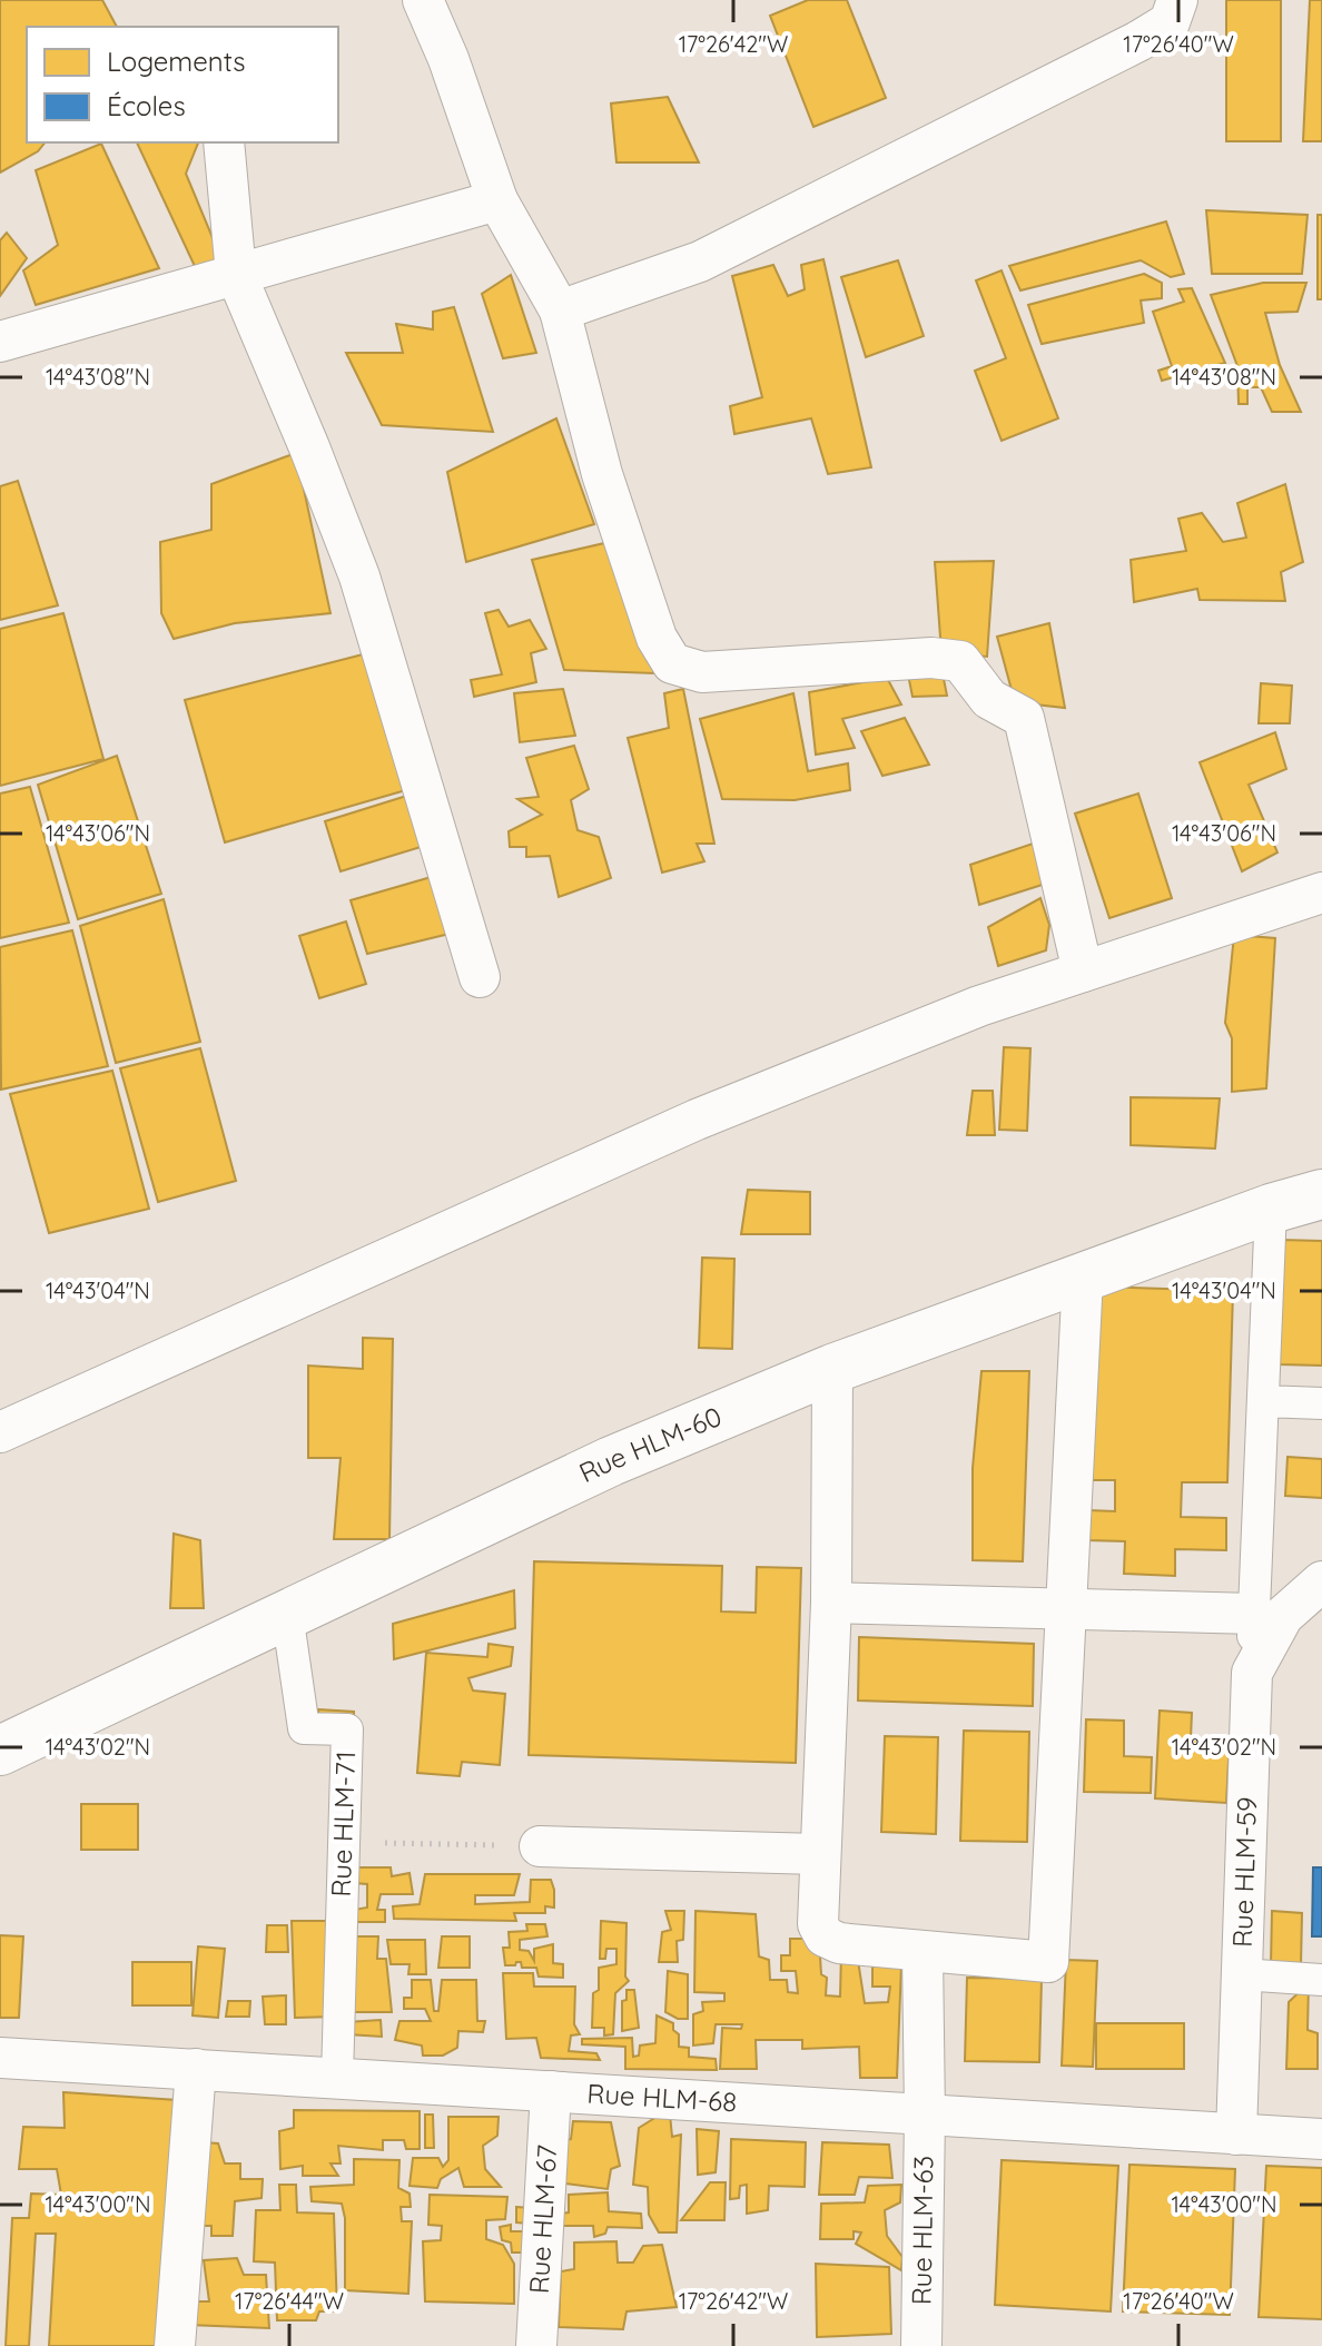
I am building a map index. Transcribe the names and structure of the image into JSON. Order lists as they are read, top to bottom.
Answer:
{
  "streets": {
    "street": [
      "Rue HLM-60",
      "Rue HLM-71",
      "Rue HLM-59",
      "Rue HLM-68",
      "Rue HLM-67",
      "Rue HLM-63"
    ]
  },
  "crossings": [
    ["Rue HLM-60", "Rue HLM-71"],
    ["Rue HLM-71", "Rue HLM-68"],
    ["Rue HLM-59", "Rue HLM-68"],
    ["Rue HLM-68", "Rue HLM-67"],
    ["Rue HLM-68", "Rue HLM-63"]
  ],
  "legend": ["Logements", "Écoles"],
  "coordinates": [
    "17°26'42\"W",
    "17°26'40\"W",
    "14°43'08\"N",
    "14°43'06\"N",
    "14°43'04\"N",
    "14°43'02\"N",
    "14°43'00\"N",
    "17°26'44\"W"
  ]
}
